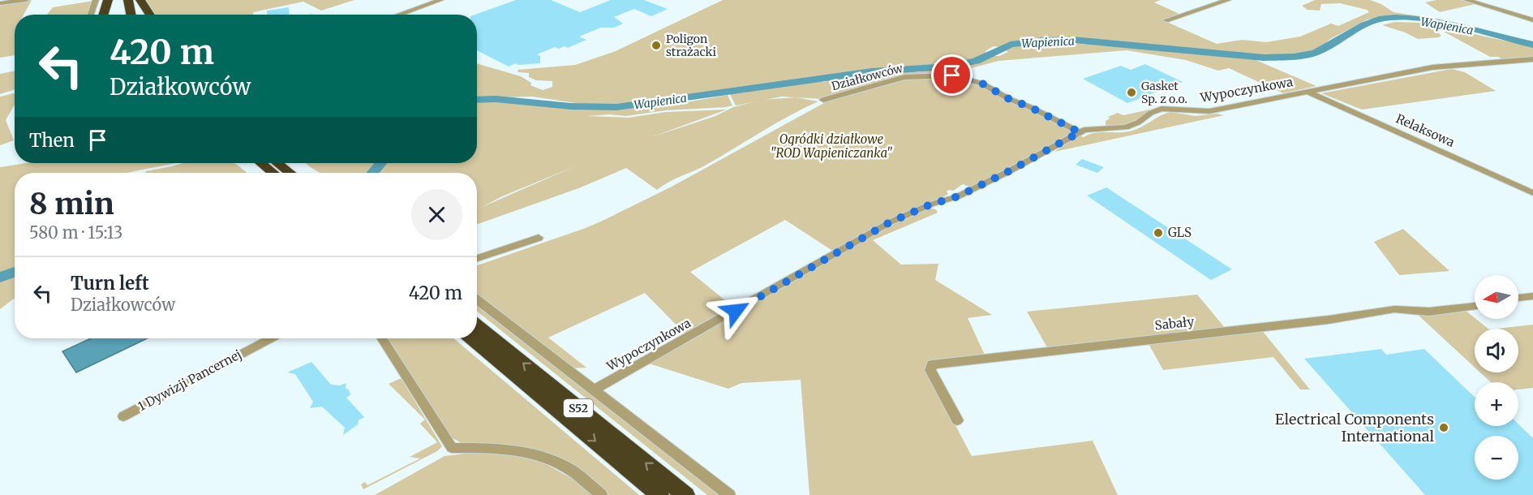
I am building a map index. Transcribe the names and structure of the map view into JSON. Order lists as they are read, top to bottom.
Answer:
{
  "streets": {
    "highway": ["S52"],
    "street": [
      "Działkowców",
      "Wypoczynkowa",
      "Relaksowa",
      "Sabały",
      "1 Dywizji Pancernej"
    ]
  },
  "crossings": [
    ["Działkowców", "Wypoczynkowa"],
    ["Wypoczynkowa", "Relaksowa"]
  ],
  "water": ["Wapienica"],
  "parks": ["Ogródki działkowe \"ROD Wapieniczanka\""],
  "places": [
    "Poligon strażacki",
    "Gasket Sp. z o.o.",
    "GLS",
    "Electrical Components International"
  ],
  "north": "left",
  "page": {
    "turn": ["420 m", "Działkowców"],
    "then": "Then",
    "heading": ["8 min", "580 m · 15:13"],
    "list": [
      {
        "name": "Turn left",
        "note": "Działkowców",
        "value": "420 m"
      }
    ],
    "map_buttons": ["+", "−"]
  }
}
